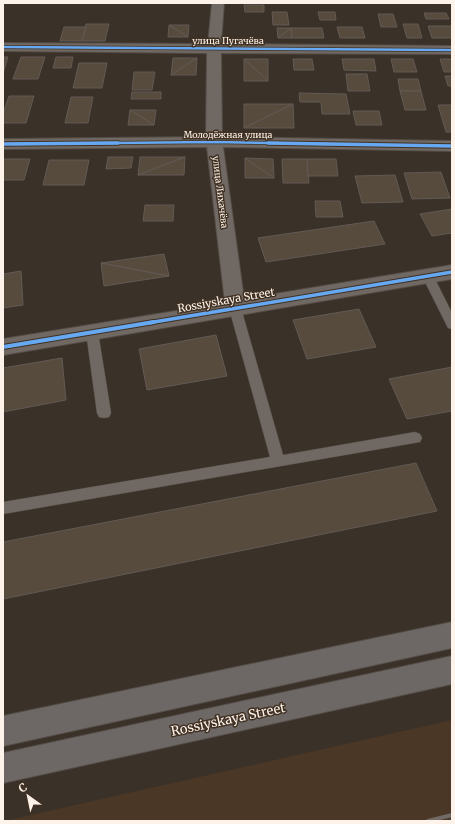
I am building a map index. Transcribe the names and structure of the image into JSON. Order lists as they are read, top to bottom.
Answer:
{
  "streets": {
    "main road": ["Rossiyskaya Street"],
    "street": ["улица Пугачёва", "Молодёжная улица", "улица Лихачёва"]
  },
  "crossings": [
    ["улица Пугачёва", "улица Лихачёва"],
    ["Молодёжная улица", "улица Лихачёва"],
    ["улица Лихачёва", "Rossiyskaya Street"]
  ],
  "north": "top left"
}
